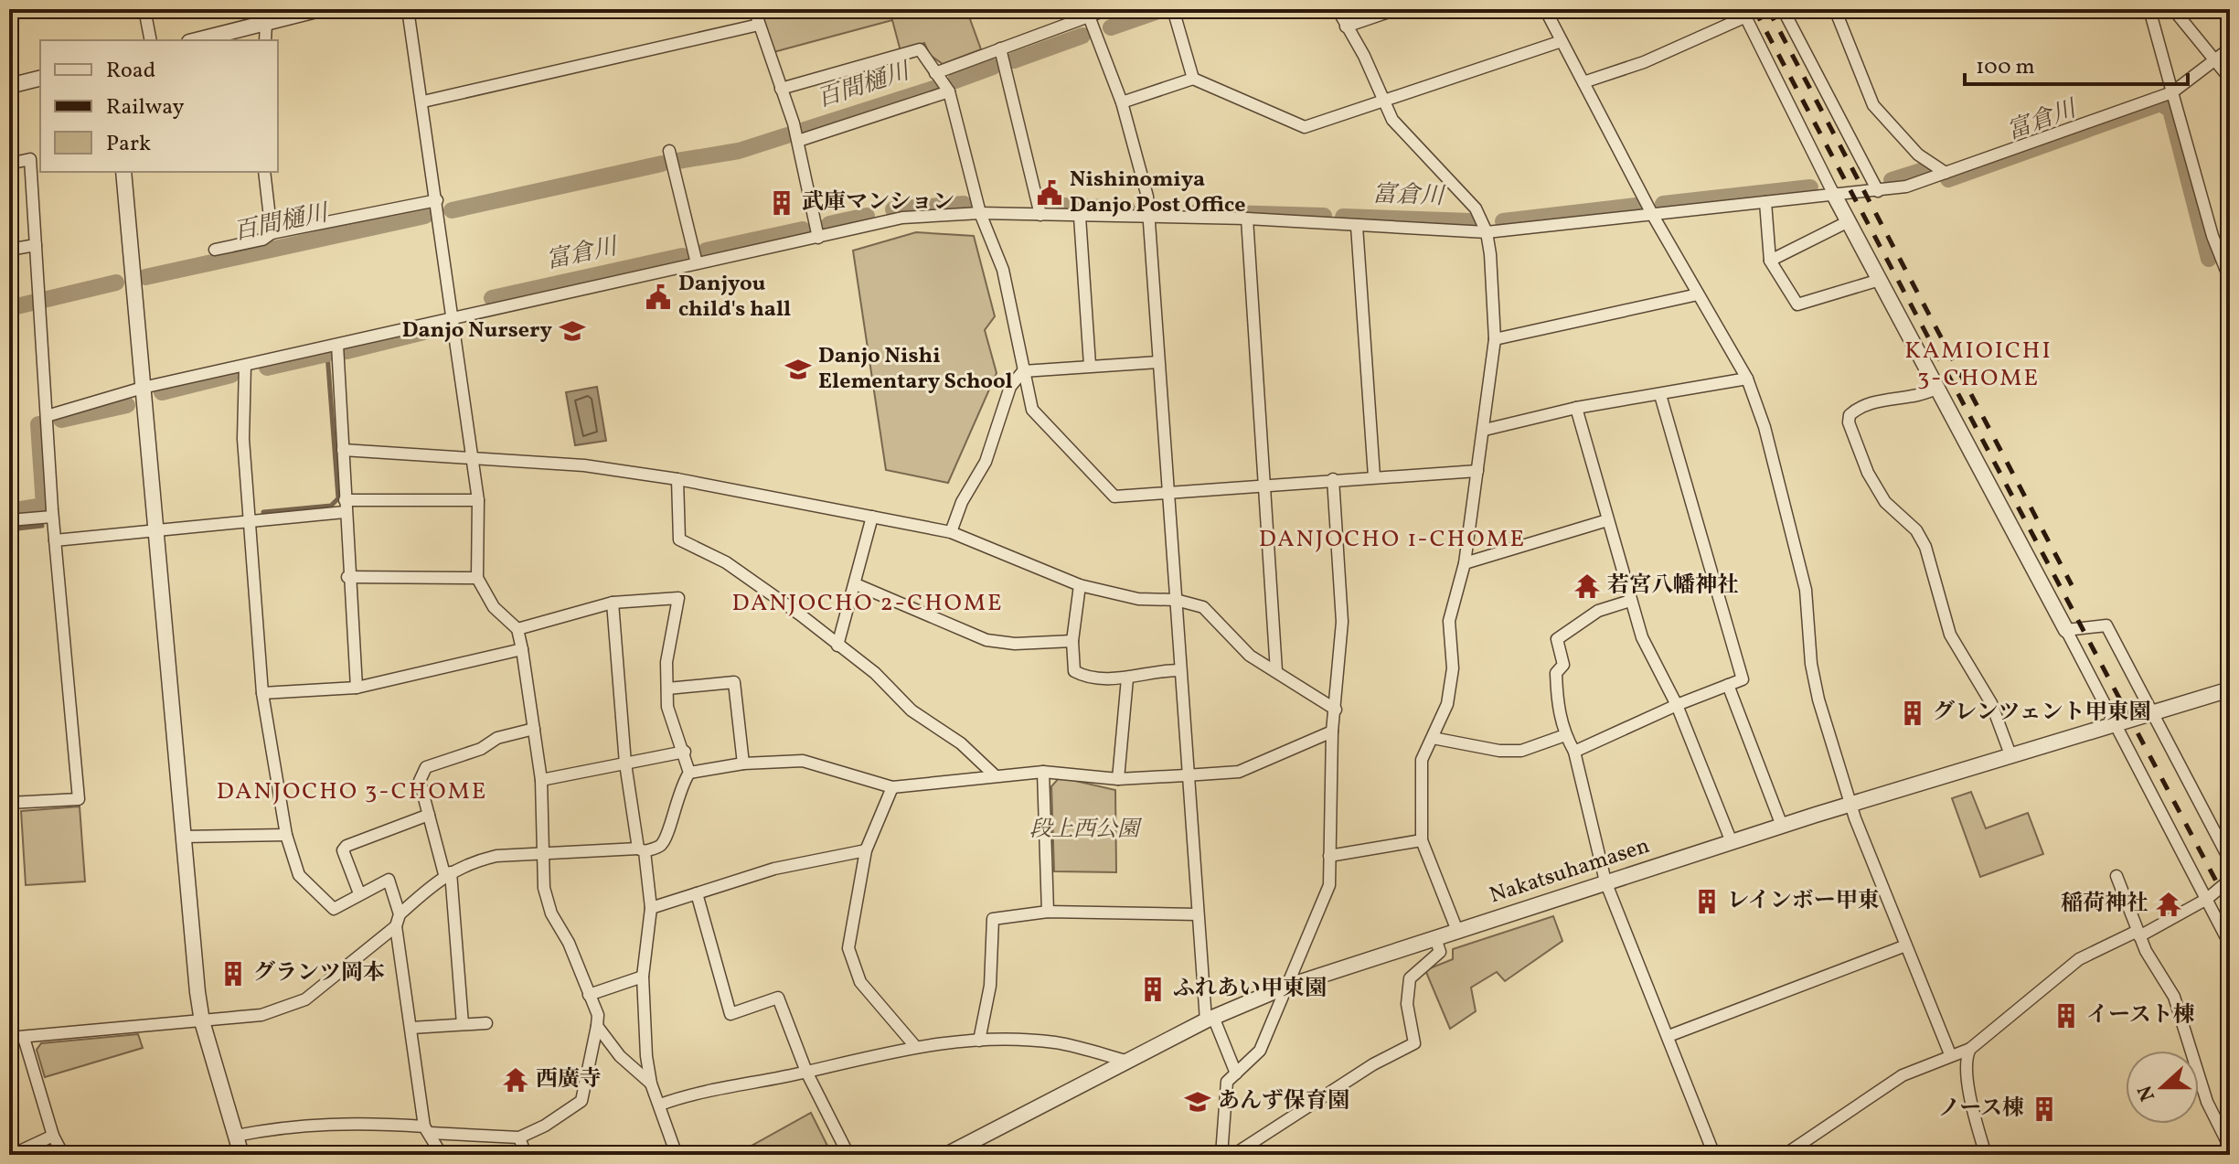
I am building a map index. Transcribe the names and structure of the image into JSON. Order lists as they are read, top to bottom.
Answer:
{
  "streets": {
    "street": ["Nakatsuhamasen"]
  },
  "districts": [
    "KAMIOICHI 3-CHOME",
    "DANJOCHO 1-CHOME",
    "DANJOCHO 2-CHOME",
    "DANJOCHO 3-CHOME"
  ],
  "water": ["百間樋川", "富倉川"],
  "parks": ["段上西公園"],
  "places": {
    "public building": ["Nishinomiya Danjo Post Office", "Danjyou child's hall"],
    "building": [
      "武庫マンション",
      "グレンツェント甲東園",
      "レインボー甲東",
      "グランツ岡本",
      "ふれあい甲東園",
      "イースト棟",
      "ノース棟"
    ],
    "school or university": ["Danjo Nursery", "Danjo Nishi Elementary School", "あんず保育園"],
    "temple": ["若宮八幡神社", "稲荷神社", "西廣寺"]
  },
  "legend": ["Road", "Railway", "Park"],
  "scale_bar": "100 m",
  "north": "left"
}
